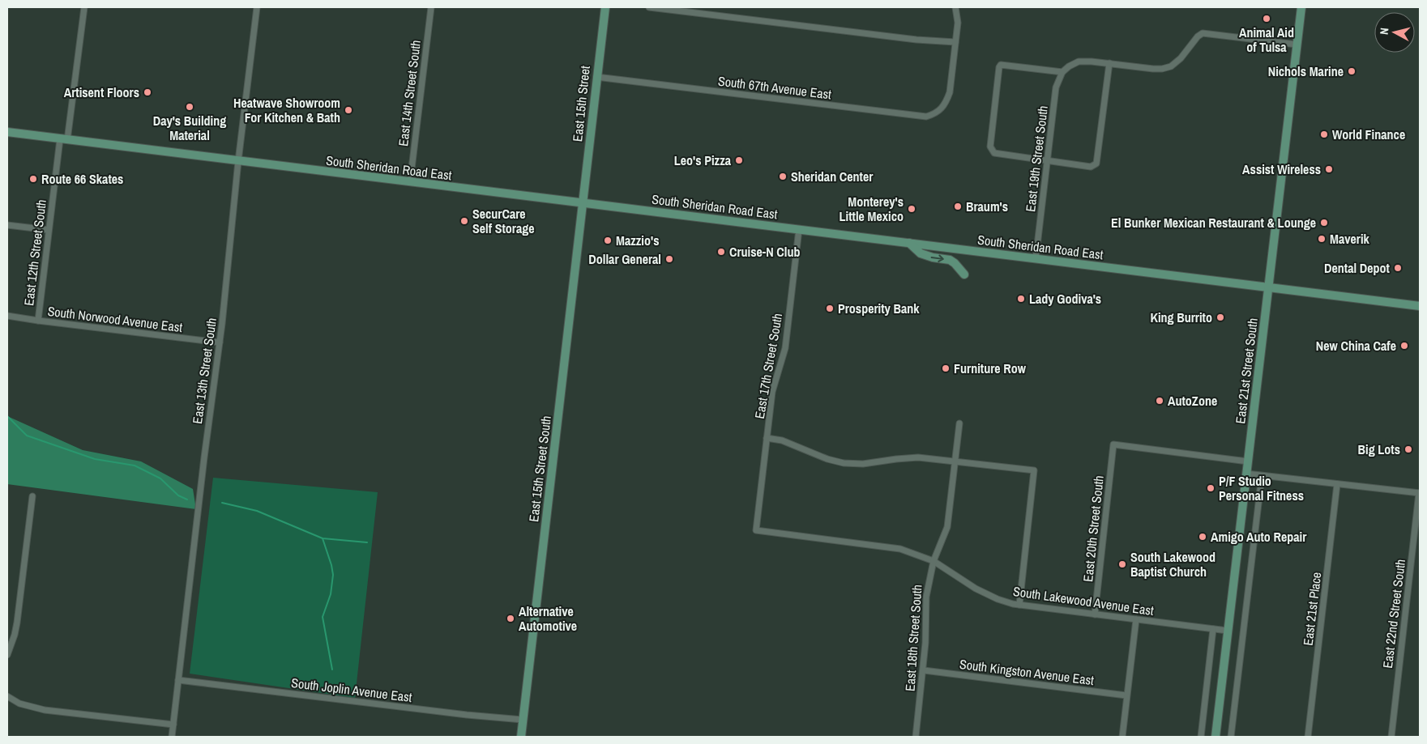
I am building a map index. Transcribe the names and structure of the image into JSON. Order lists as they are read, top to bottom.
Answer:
{
  "streets": {
    "main road": [
      "East 15th Street",
      "South Sheridan Road East",
      "East 21st Street South",
      "East 15th Street South"
    ],
    "street": [
      "South 67th Avenue East",
      "East 14th Street South",
      "East 19th Street South",
      "East 12th Street South",
      "South Norwood Avenue East",
      "East 17th Street South",
      "East 13th Street South",
      "East 20th Street South",
      "South Lakewood Avenue East",
      "East 21st Place",
      "East 22nd Street South",
      "East 18th Street South",
      "South Kingston Avenue East",
      "South Joplin Avenue East"
    ]
  },
  "crossings": [
    ["South 67th Avenue East", "East 15th Street"],
    ["East 14th Street South", "South Sheridan Road East"],
    ["East 15th Street", "South Sheridan Road East"],
    ["East 15th Street", "East 15th Street South"],
    ["East 19th Street South", "South Sheridan Road East"],
    ["South Sheridan Road East", "East 12th Street South"],
    ["South Sheridan Road East", "East 17th Street South"],
    ["South Sheridan Road East", "East 13th Street South"],
    ["South Sheridan Road East", "East 21st Street South"],
    ["South Sheridan Road East", "East 15th Street South"],
    ["East 12th Street South", "South Norwood Avenue East"],
    ["South Norwood Avenue East", "East 13th Street South"],
    ["East 17th Street South", "South Lakewood Avenue East"],
    ["East 13th Street South", "South Joplin Avenue East"],
    ["East 21st Street South", "East 20th Street South"],
    ["East 21st Street South", "South Lakewood Avenue East"],
    ["East 15th Street South", "South Joplin Avenue East"],
    ["East 20th Street South", "South Lakewood Avenue East"],
    ["South Lakewood Avenue East", "East 18th Street South"],
    ["East 18th Street South", "South Kingston Avenue East"]
  ],
  "places": [
    "Animal Aid of Tulsa",
    "Nichols Marine",
    "Artisent Floors",
    "Day's Building Material",
    "Heatwave Showroom For Kitchen & Bath",
    "World Finance",
    "Leo's Pizza",
    "Assist Wireless",
    "Sheridan Center",
    "Route 66 Skates",
    "Braum's",
    "Monterey's Little Mexico",
    "SecurCare Self Storage",
    "El Bunker Mexican Restaurant & Lounge",
    "Maverik",
    "Mazzio's",
    "Cruise-N Club",
    "Dollar General",
    "Dental Depot",
    "Lady Godiva's",
    "Prosperity Bank",
    "King Burrito",
    "New China Cafe",
    "Furniture Row",
    "AutoZone",
    "Big Lots",
    "P/F Studio Personal Fitness",
    "Amigo Auto Repair",
    "South Lakewood Baptist Church",
    "Alternative Automotive"
  ],
  "north": "left"
}
